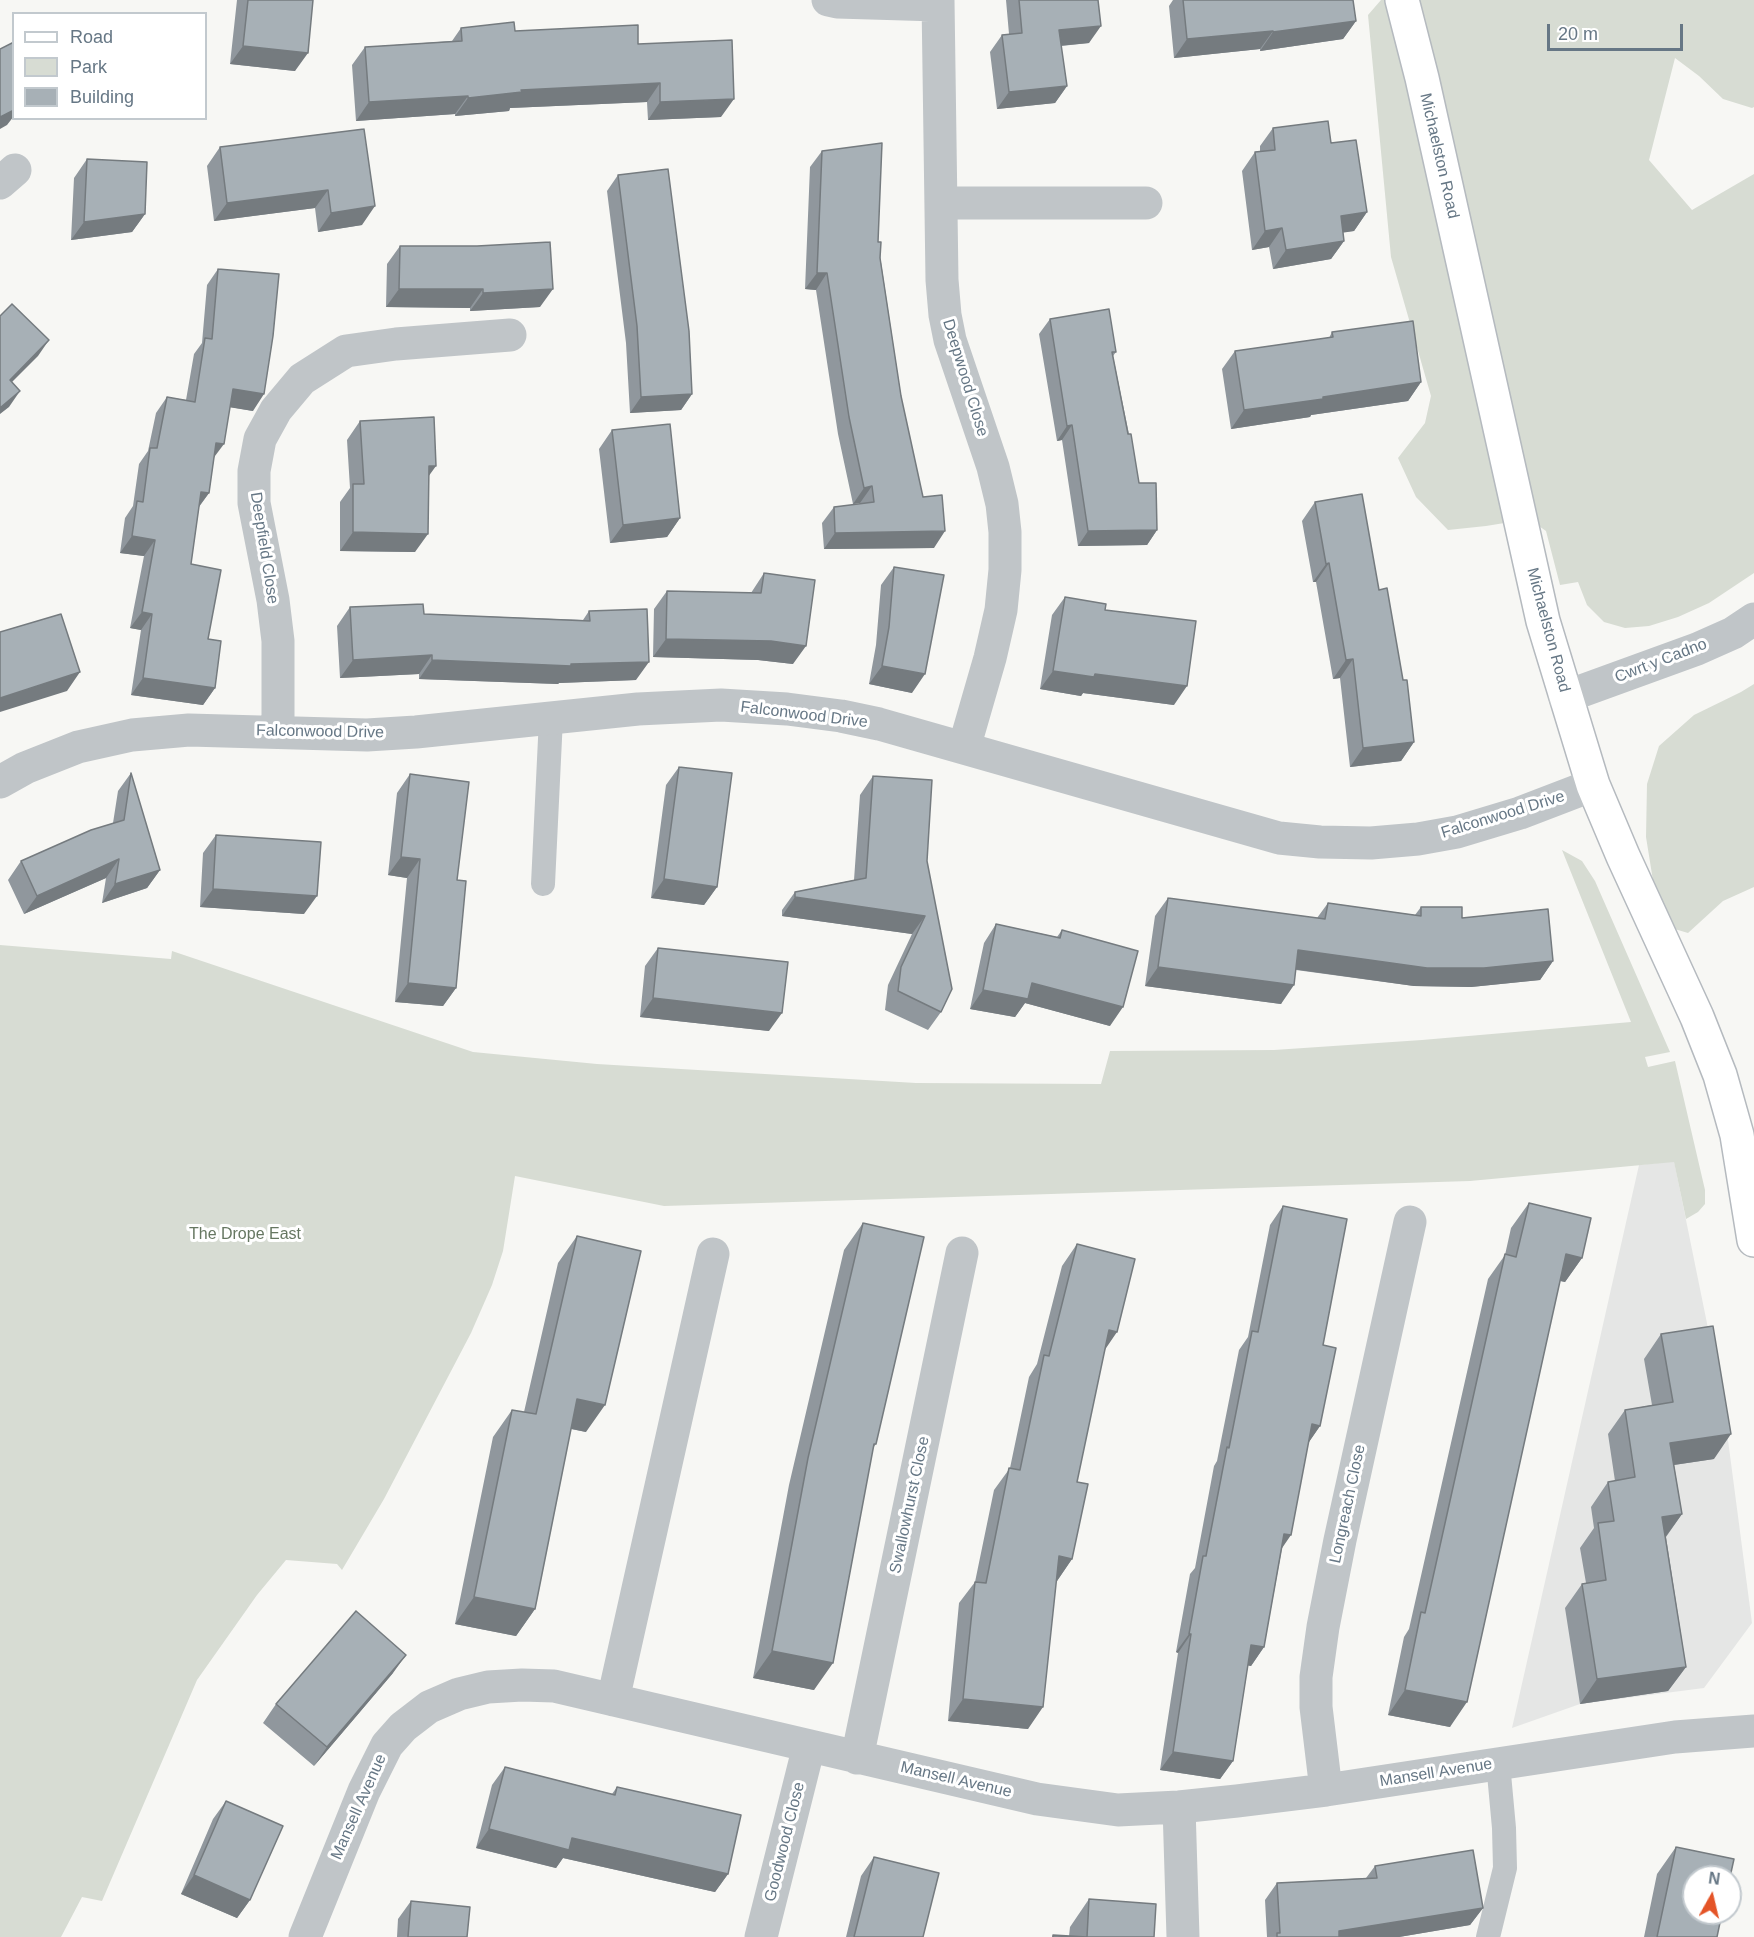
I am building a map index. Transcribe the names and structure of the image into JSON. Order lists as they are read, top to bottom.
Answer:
{
  "streets": {
    "street": [
      "Michaelston Road",
      "Deepwood Close",
      "Deepfield Close",
      "Cwrt y Cadno",
      "Falconwood Drive",
      "Longreach Close",
      "Swallowhurst Close",
      "Mansell Avenue",
      "Goodwood Close"
    ]
  },
  "crossings": [
    ["Michaelston Road", "Cwrt y Cadno"],
    ["Michaelston Road", "Falconwood Drive"],
    ["Deepwood Close", "Falconwood Drive"],
    ["Deepfield Close", "Falconwood Drive"],
    ["Longreach Close", "Mansell Avenue"],
    ["Swallowhurst Close", "Mansell Avenue"],
    ["Mansell Avenue", "Goodwood Close"]
  ],
  "parks": ["The Drope East"],
  "legend": ["Road", "Park", "Building"],
  "scale_bar": "20 m",
  "north": "top"
}
